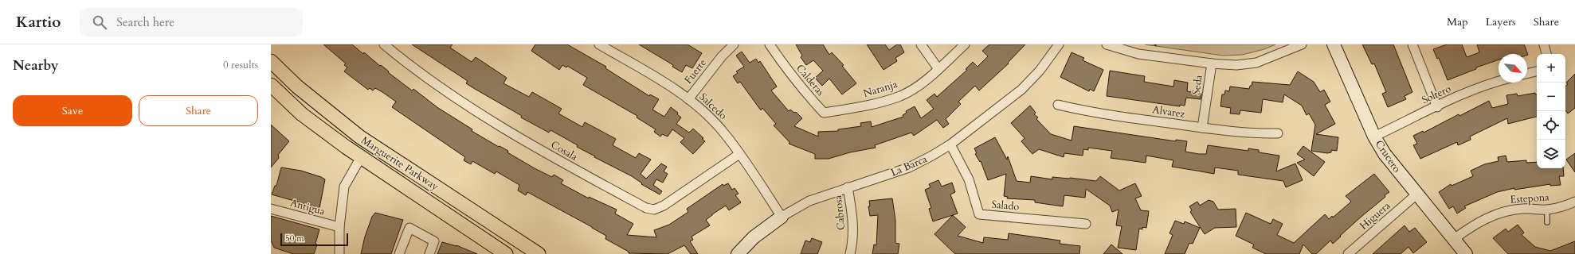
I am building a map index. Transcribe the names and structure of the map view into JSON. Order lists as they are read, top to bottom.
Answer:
{
  "streets": {
    "main road": ["Marguerite Parkway"],
    "street": [
      "Fuerte",
      "Calderas",
      "Seda",
      "Naranja",
      "Soltero",
      "Salcedo",
      "Alvarez",
      "Cosala",
      "Crucero",
      "La Barca",
      "Estepona",
      "Salado",
      "Antigua",
      "Cabrosa",
      "Higuera"
    ]
  },
  "crossings": [
    ["Fuerte", "Salcedo"],
    ["Calderas", "Naranja"],
    ["Seda", "Alvarez"],
    ["Soltero", "Crucero"],
    ["Salcedo", "Cosala"],
    ["Salcedo", "La Barca"],
    ["Crucero", "Estepona"],
    ["Crucero", "Higuera"],
    ["La Barca", "Salado"],
    ["La Barca", "Cabrosa"]
  ],
  "scale_bar": "50 m",
  "north": "bottom right",
  "page": {
    "header": "Kartio",
    "search": "Search here",
    "nav": ["Map", "Layers", "Share"],
    "heading": ["Nearby", "0 results"],
    "map_buttons": ["+", "−"],
    "buttons": ["Save", "Share"],
    "scale": "50 m"
  }
}
